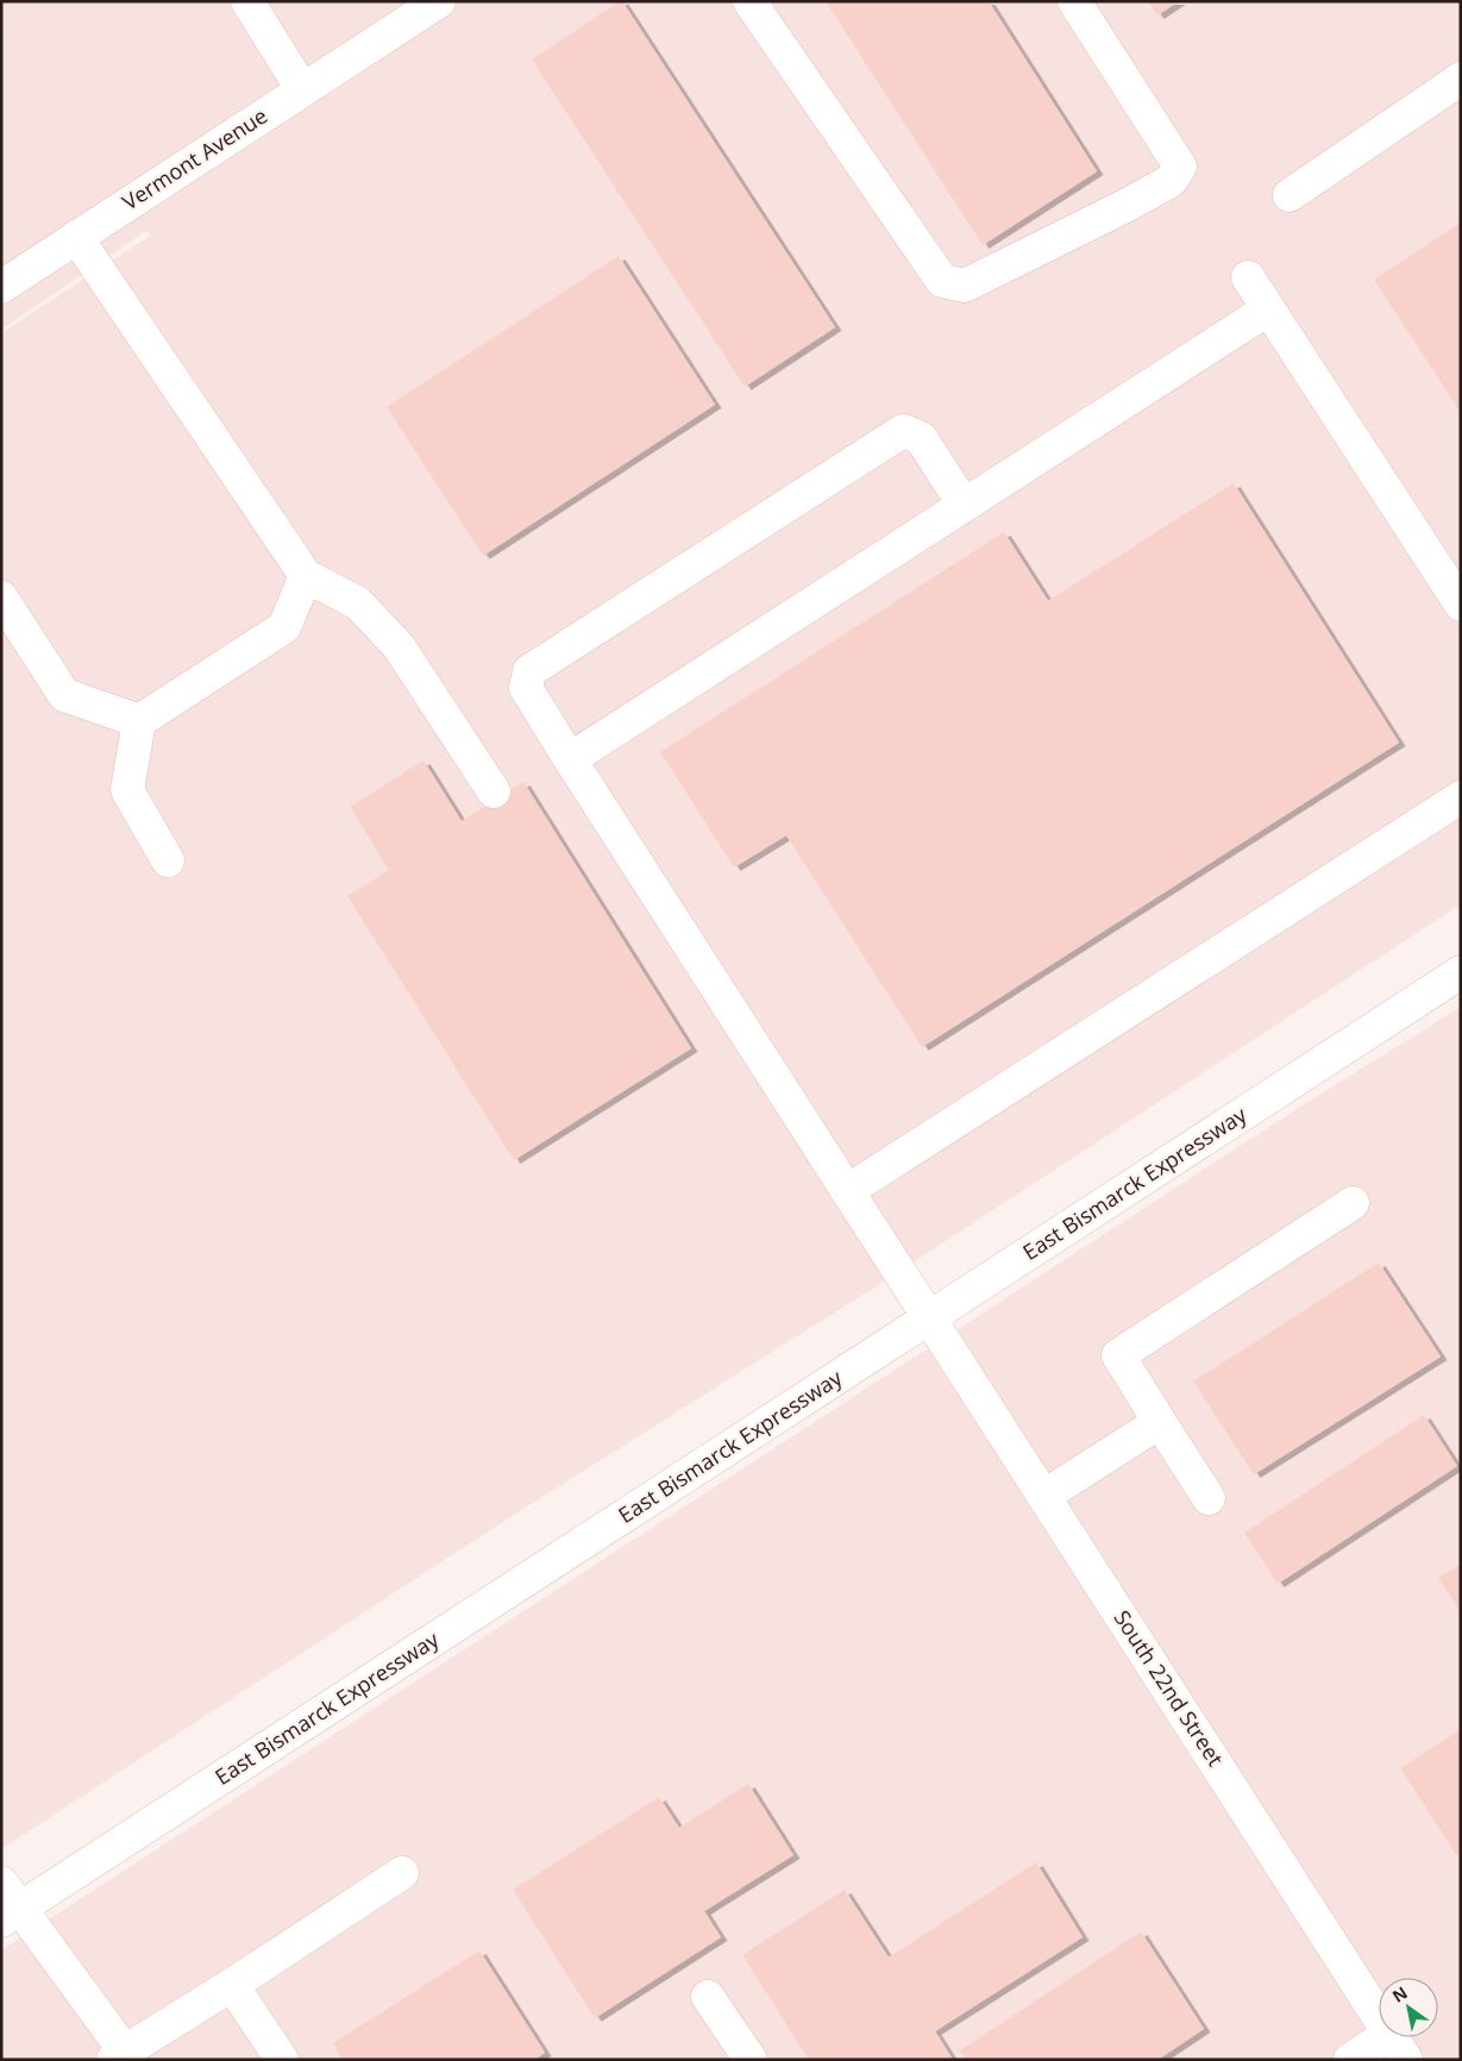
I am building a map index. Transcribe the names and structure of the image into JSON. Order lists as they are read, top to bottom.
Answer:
{
  "streets": {
    "main road": ["Vermont Avenue", "East Bismarck Expressway", "South 22nd Street"]
  },
  "crossings": [
    ["East Bismarck Expressway", "South 22nd Street"]
  ],
  "north": "top left"
}
